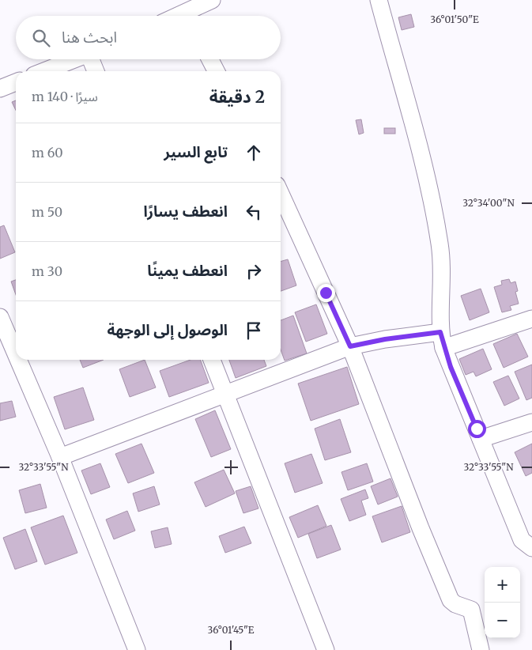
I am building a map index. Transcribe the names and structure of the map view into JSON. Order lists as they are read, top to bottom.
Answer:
{
  "page": {
    "search": "ابحث هنا",
    "heading": ["2 دقيقة", "سيرًا · 140 m"],
    "list": [
      ["تابع السير", "60 m"],
      ["انعطف يسارًا", "50 m"],
      ["انعطف يمينًا", "30 m"],
      "الوصول إلى الوجهة"
    ],
    "map_buttons": ["+", "−"]
  },
  "coordinates": [
    "36°01'50\"E",
    "32°34'00\"N",
    "32°33'55\"N",
    "36°01'45\"E"
  ]
}
